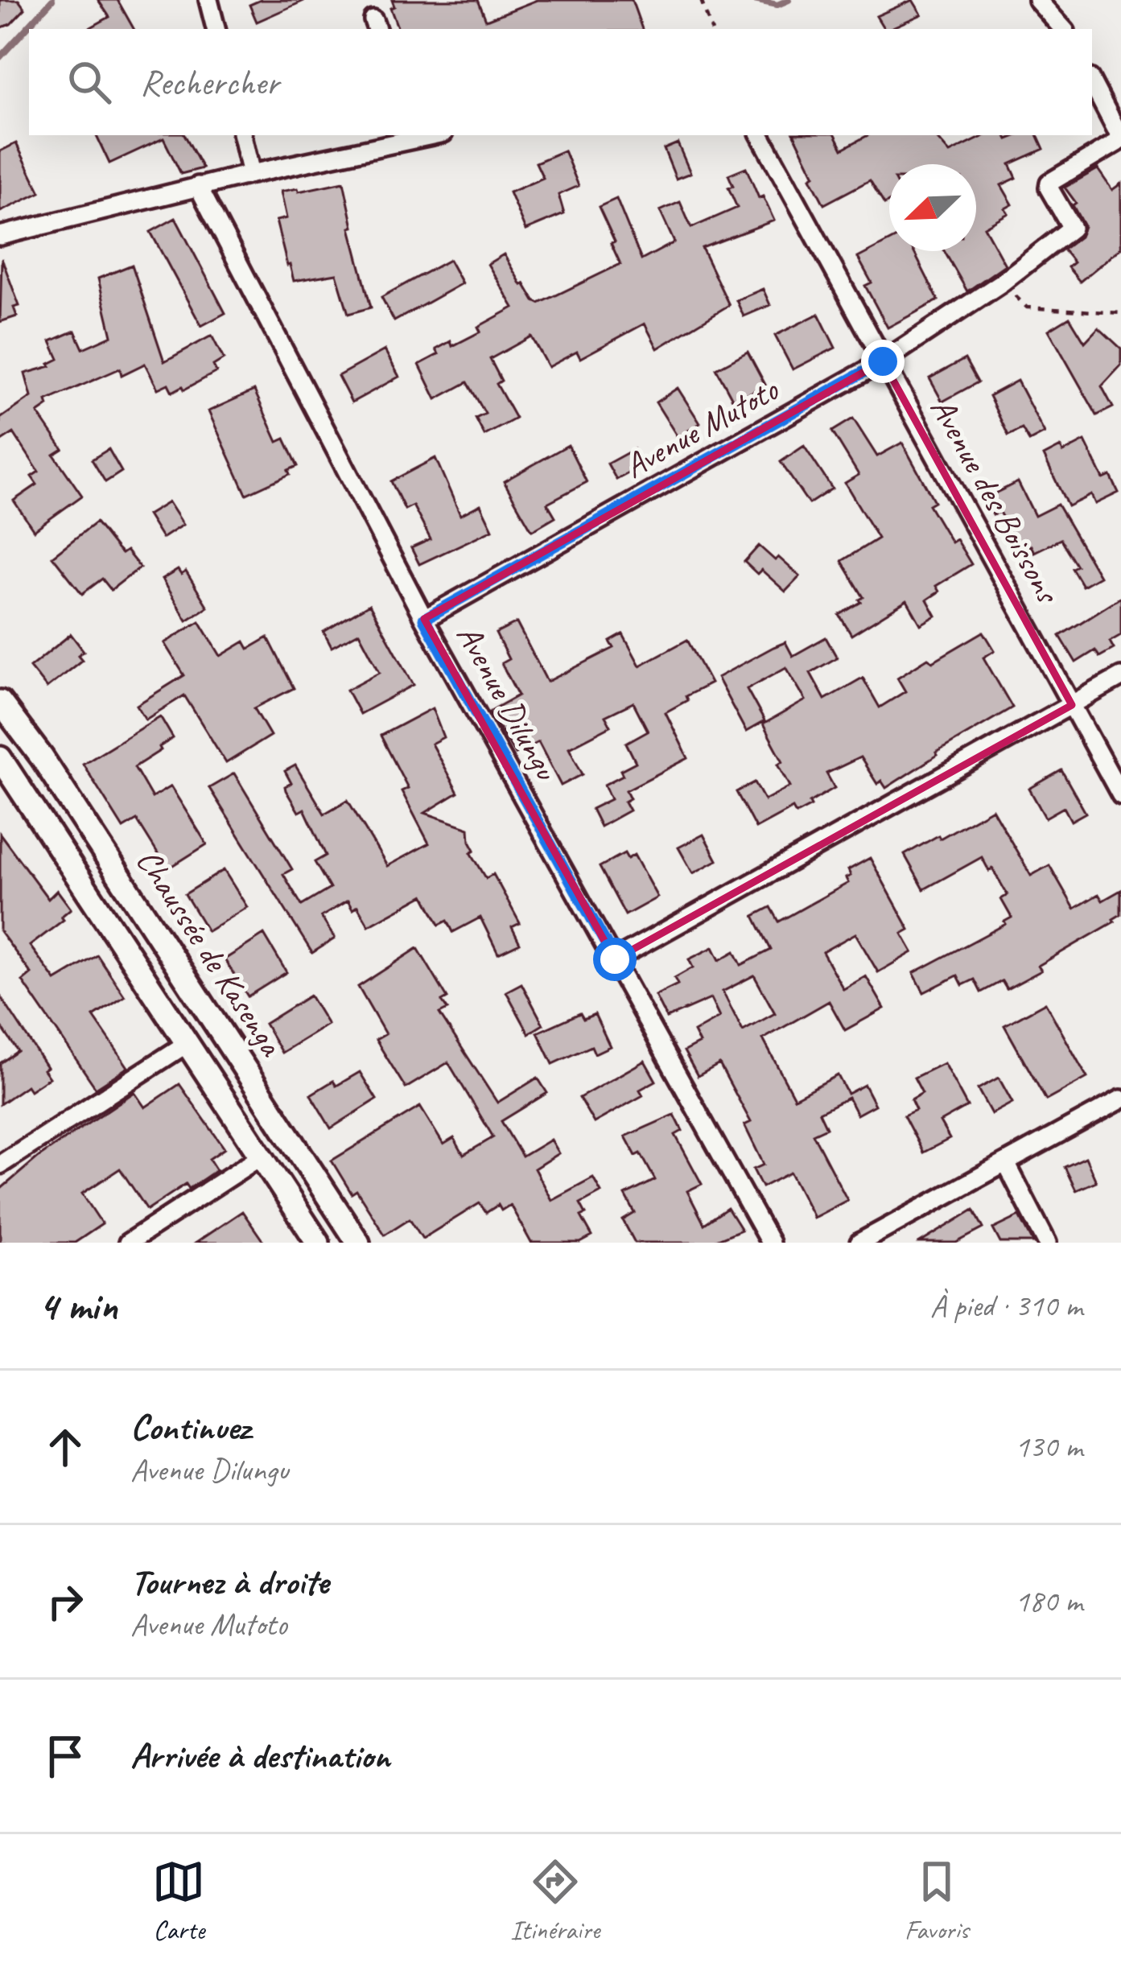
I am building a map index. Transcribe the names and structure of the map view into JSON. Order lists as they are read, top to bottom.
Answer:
{
  "streets": {
    "main road": ["Chaussée de Kasenga"],
    "street": ["Avenue Mutoto", "Avenue des Boissons", "Avenue Dilungu"]
  },
  "crossings": [
    ["Avenue Mutoto", "Avenue des Boissons"],
    ["Avenue Mutoto", "Avenue Dilungu"]
  ],
  "north": "bottom left",
  "page": {
    "search": "Rechercher",
    "heading": ["4 min", "À pied · 310 m"],
    "list": [
      ["Continuez", "Avenue Dilungu", "130 m"],
      ["Tournez à droite", "Avenue Mutoto", "180 m"],
      "Arrivée à destination"
    ],
    "nav": ["Carte", "Itinéraire", "Favoris"]
  }
}
